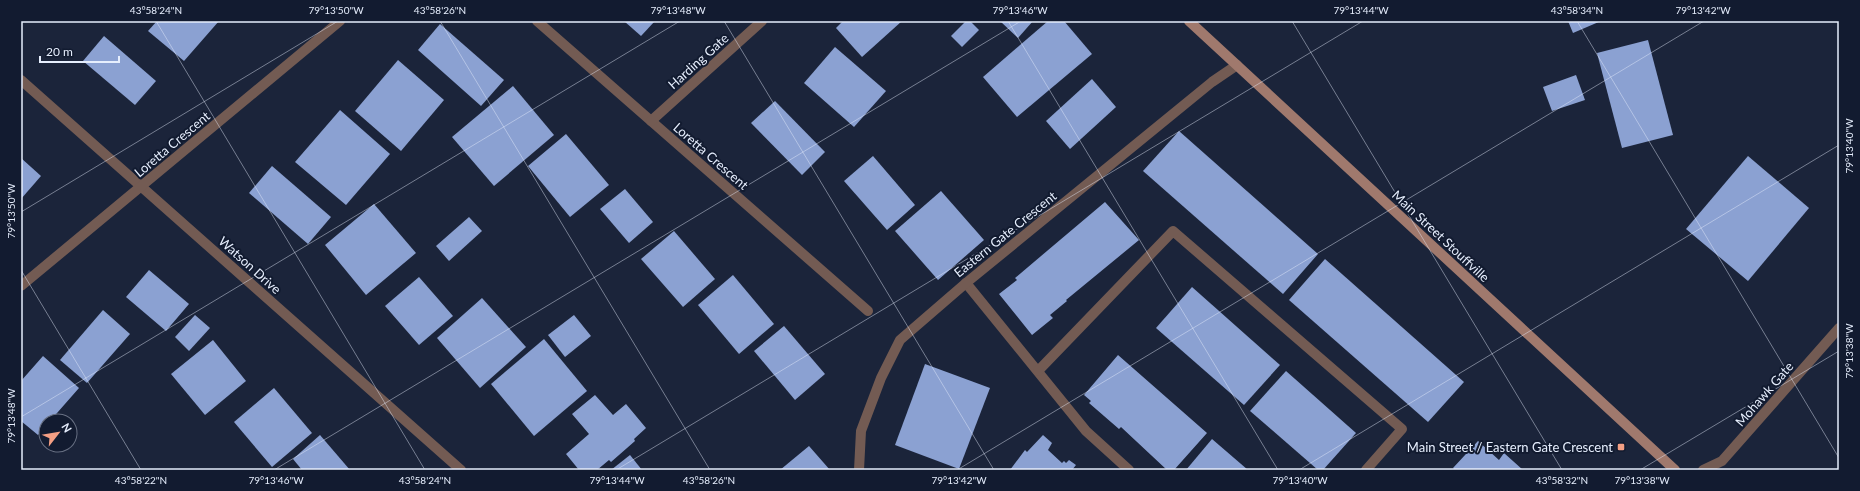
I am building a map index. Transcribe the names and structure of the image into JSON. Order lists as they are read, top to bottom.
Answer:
{
  "streets": {
    "main road": ["Main Street Stouffville"],
    "street": [
      "Harding Gate",
      "Loretta Crescent",
      "Eastern Gate Crescent",
      "Watson Drive",
      "Mohawk Gate"
    ]
  },
  "crossings": [
    ["Harding Gate", "Loretta Crescent"],
    ["Loretta Crescent", "Watson Drive"],
    ["Eastern Gate Crescent", "Main Street Stouffville"]
  ],
  "places": {
    "transit": ["Main Street / Eastern Gate Crescent"]
  },
  "scale_bar": "20 m",
  "north": "top right",
  "coordinates": [
    "43°58'24\"N",
    "79°13'50\"W",
    "43°58'26\"N",
    "79°13'48\"W",
    "79°13'46\"W",
    "79°13'44\"W",
    "43°58'34\"N",
    "79°13'42\"W",
    "79°13'40\"W",
    "79°13'38\"W",
    "43°58'22\"N",
    "43°58'32\"N"
  ]
}
